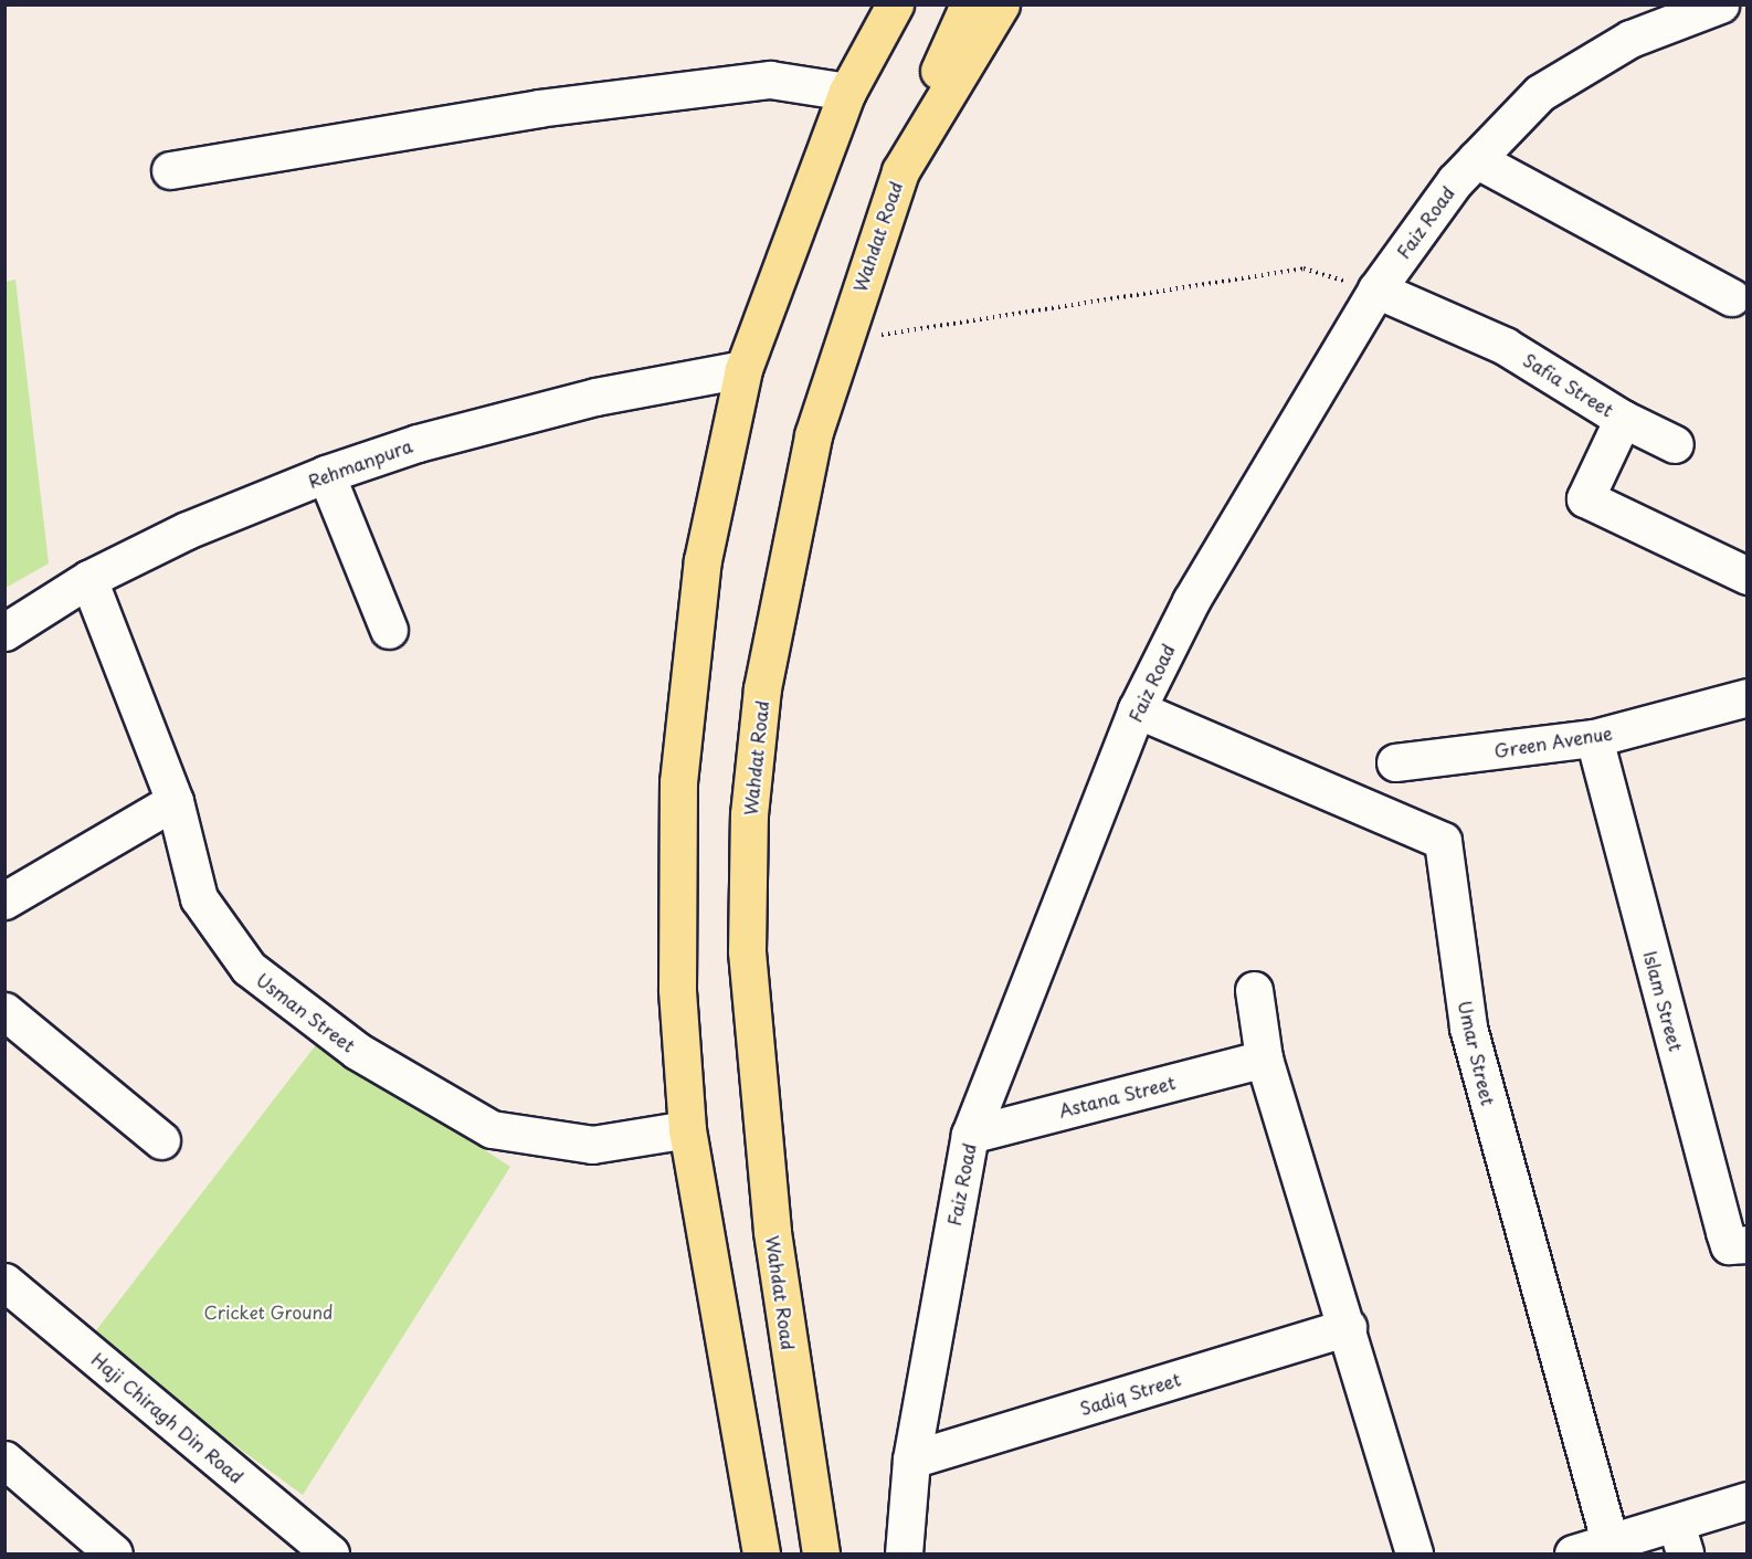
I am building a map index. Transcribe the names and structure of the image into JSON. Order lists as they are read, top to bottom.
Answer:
{
  "streets": {
    "main road": ["Wahdat Road"],
    "street": [
      "Faiz Road",
      "Safia Street",
      "Rehmanpura",
      "Green Avenue",
      "Islam Street",
      "Usman Street",
      "Umar Street",
      "Astana Street",
      "Sadiq Street",
      "Haji Chiragh Din Road"
    ]
  },
  "crossings": [
    ["Faiz Road", "Safia Street"],
    ["Faiz Road", "Umar Street"],
    ["Faiz Road", "Astana Street"],
    ["Faiz Road", "Sadiq Street"],
    ["Rehmanpura", "Usman Street"],
    ["Green Avenue", "Islam Street"]
  ],
  "parks": ["Cricket Ground"]
}
